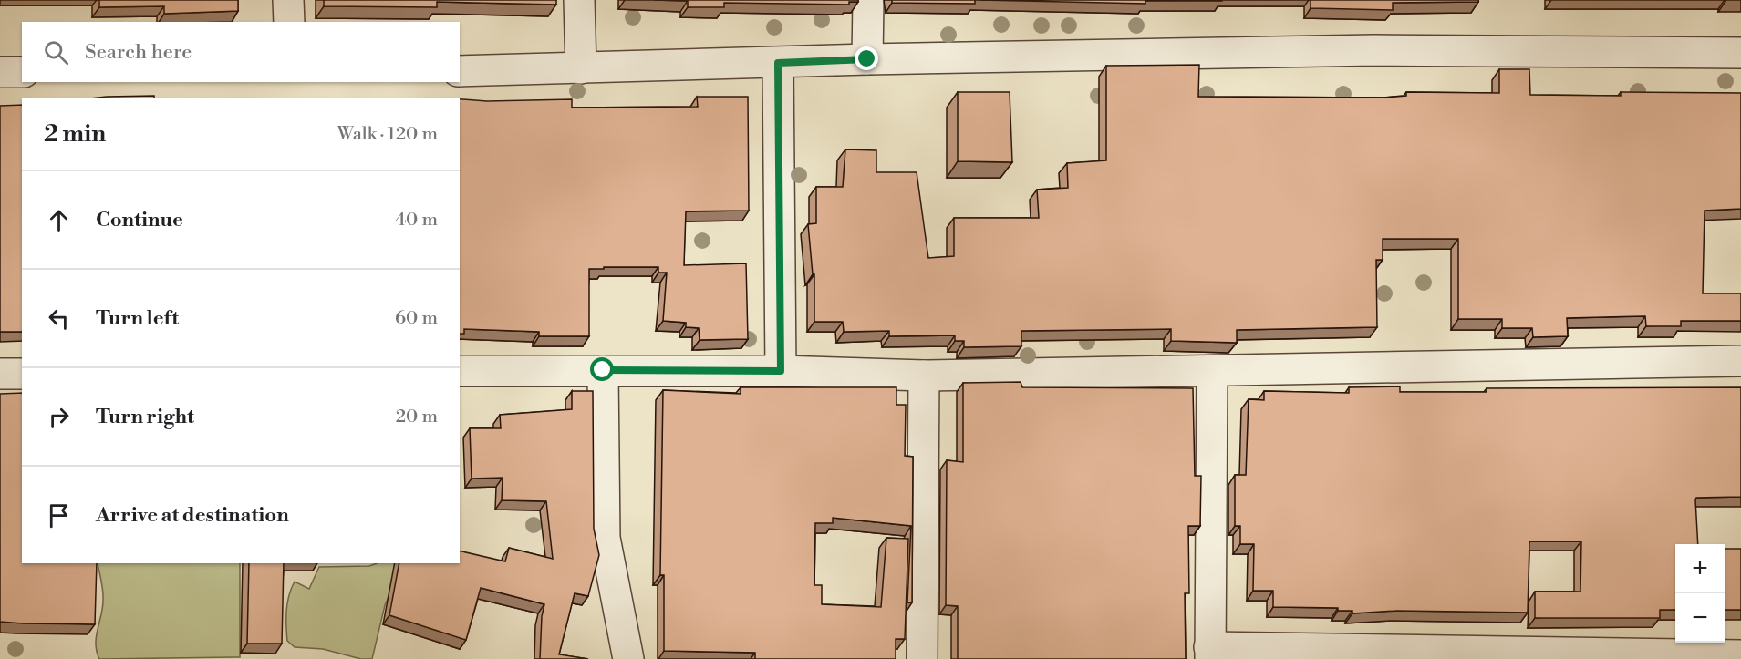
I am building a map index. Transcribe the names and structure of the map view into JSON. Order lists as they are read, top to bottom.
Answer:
{
  "page": {
    "search": "Search here",
    "heading": ["2 min", "Walk · 120 m"],
    "list": [
      ["Continue", "40 m"],
      ["Turn left", "60 m"],
      ["Turn right", "20 m"],
      "Arrive at destination"
    ],
    "map_buttons": ["+", "−"]
  }
}
